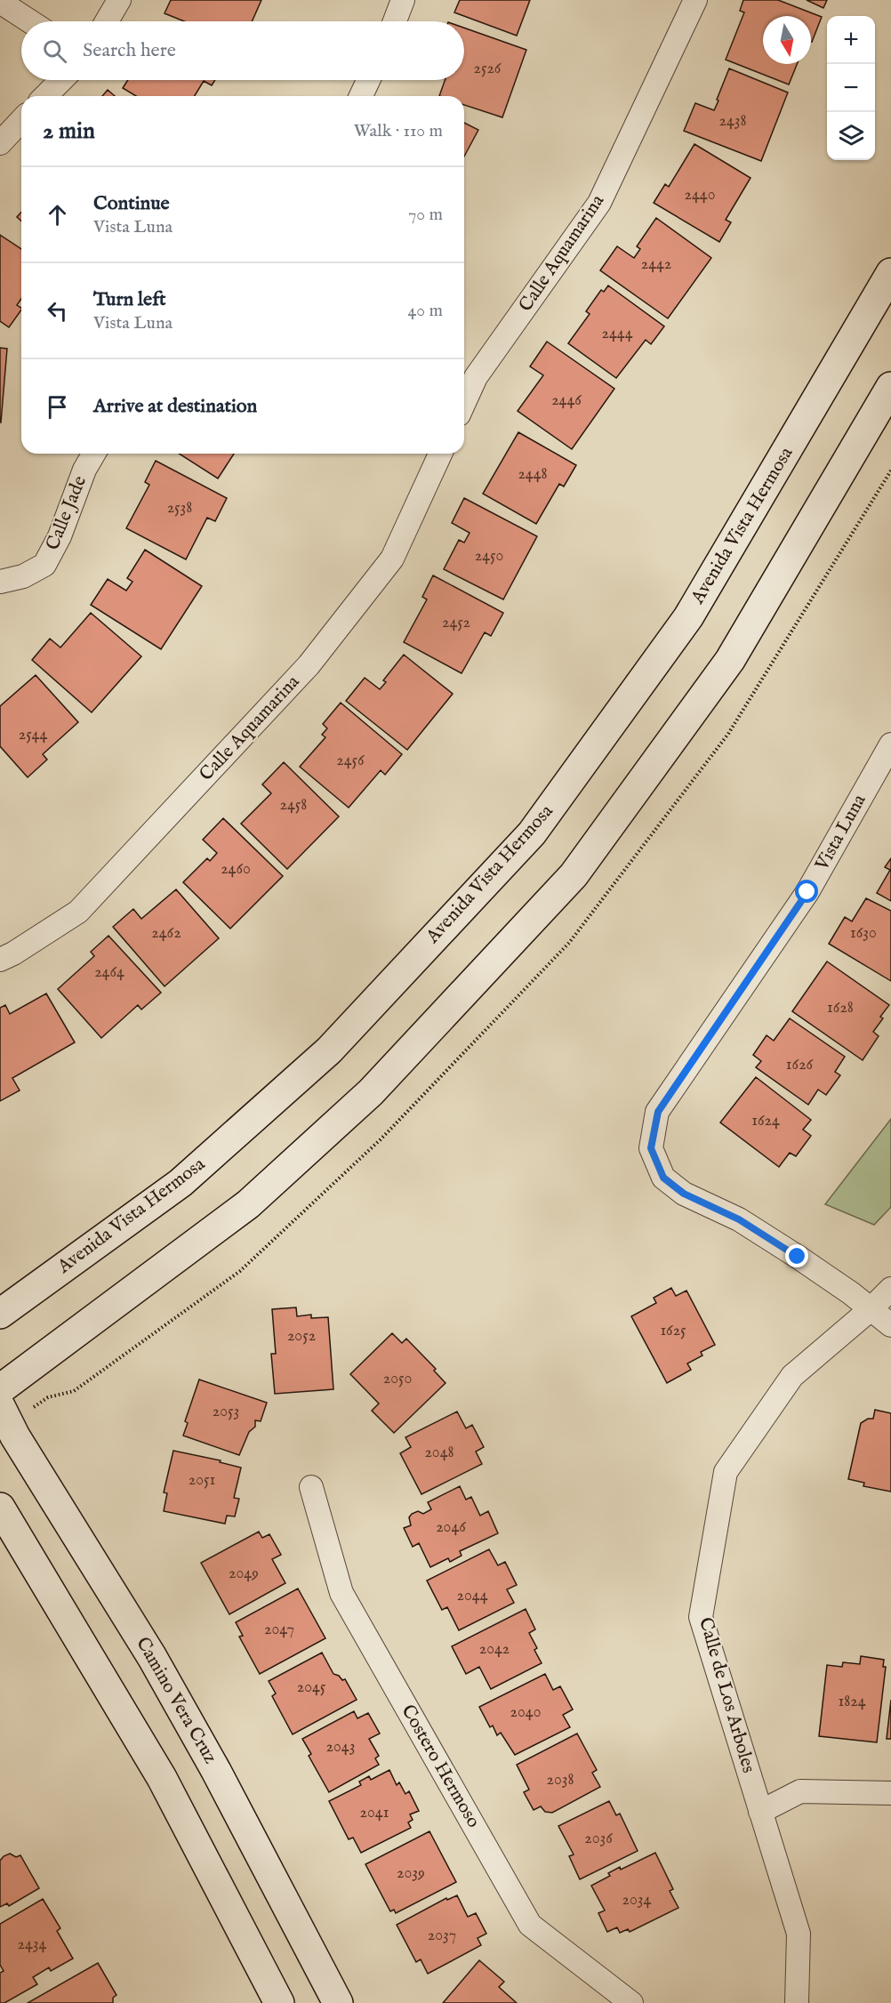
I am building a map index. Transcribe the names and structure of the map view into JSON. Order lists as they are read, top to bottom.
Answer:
{
  "streets": {
    "main road": ["Avenida Vista Hermosa", "Camino Vera Cruz"],
    "street": [
      "Calle Aquamarina",
      "Calle Jade",
      "Vista Luna",
      "Calle de Los Arboles",
      "Costero Hermoso"
    ]
  },
  "crossings": [
    ["Vista Luna", "Calle de Los Arboles"]
  ],
  "house_numbers": [
    "2526",
    "2438",
    "2440",
    "2442",
    "2444",
    "2446",
    "2448",
    "2538",
    "2450",
    "2452",
    "2544",
    "2456",
    "2458",
    "2460",
    "2462",
    "1630",
    "2464",
    "1628",
    "1626",
    "1624",
    "1625",
    "2052",
    "2050",
    "2053",
    "2048",
    "2051",
    "2046",
    "2049",
    "2044",
    "2047",
    "2042",
    "2045",
    "1824",
    "2040",
    "2043",
    "2038",
    "2041",
    "2036",
    "2039",
    "2034",
    "2037",
    "2434"
  ],
  "north": "bottom",
  "page": {
    "map_buttons": ["+", "−"],
    "search": "Search here",
    "heading": ["2 min", "Walk · 110 m"],
    "list": [
      ["Continue", "Vista Luna", "70 m"],
      ["Turn left", "Vista Luna", "40 m"],
      "Arrive at destination"
    ]
  }
}
